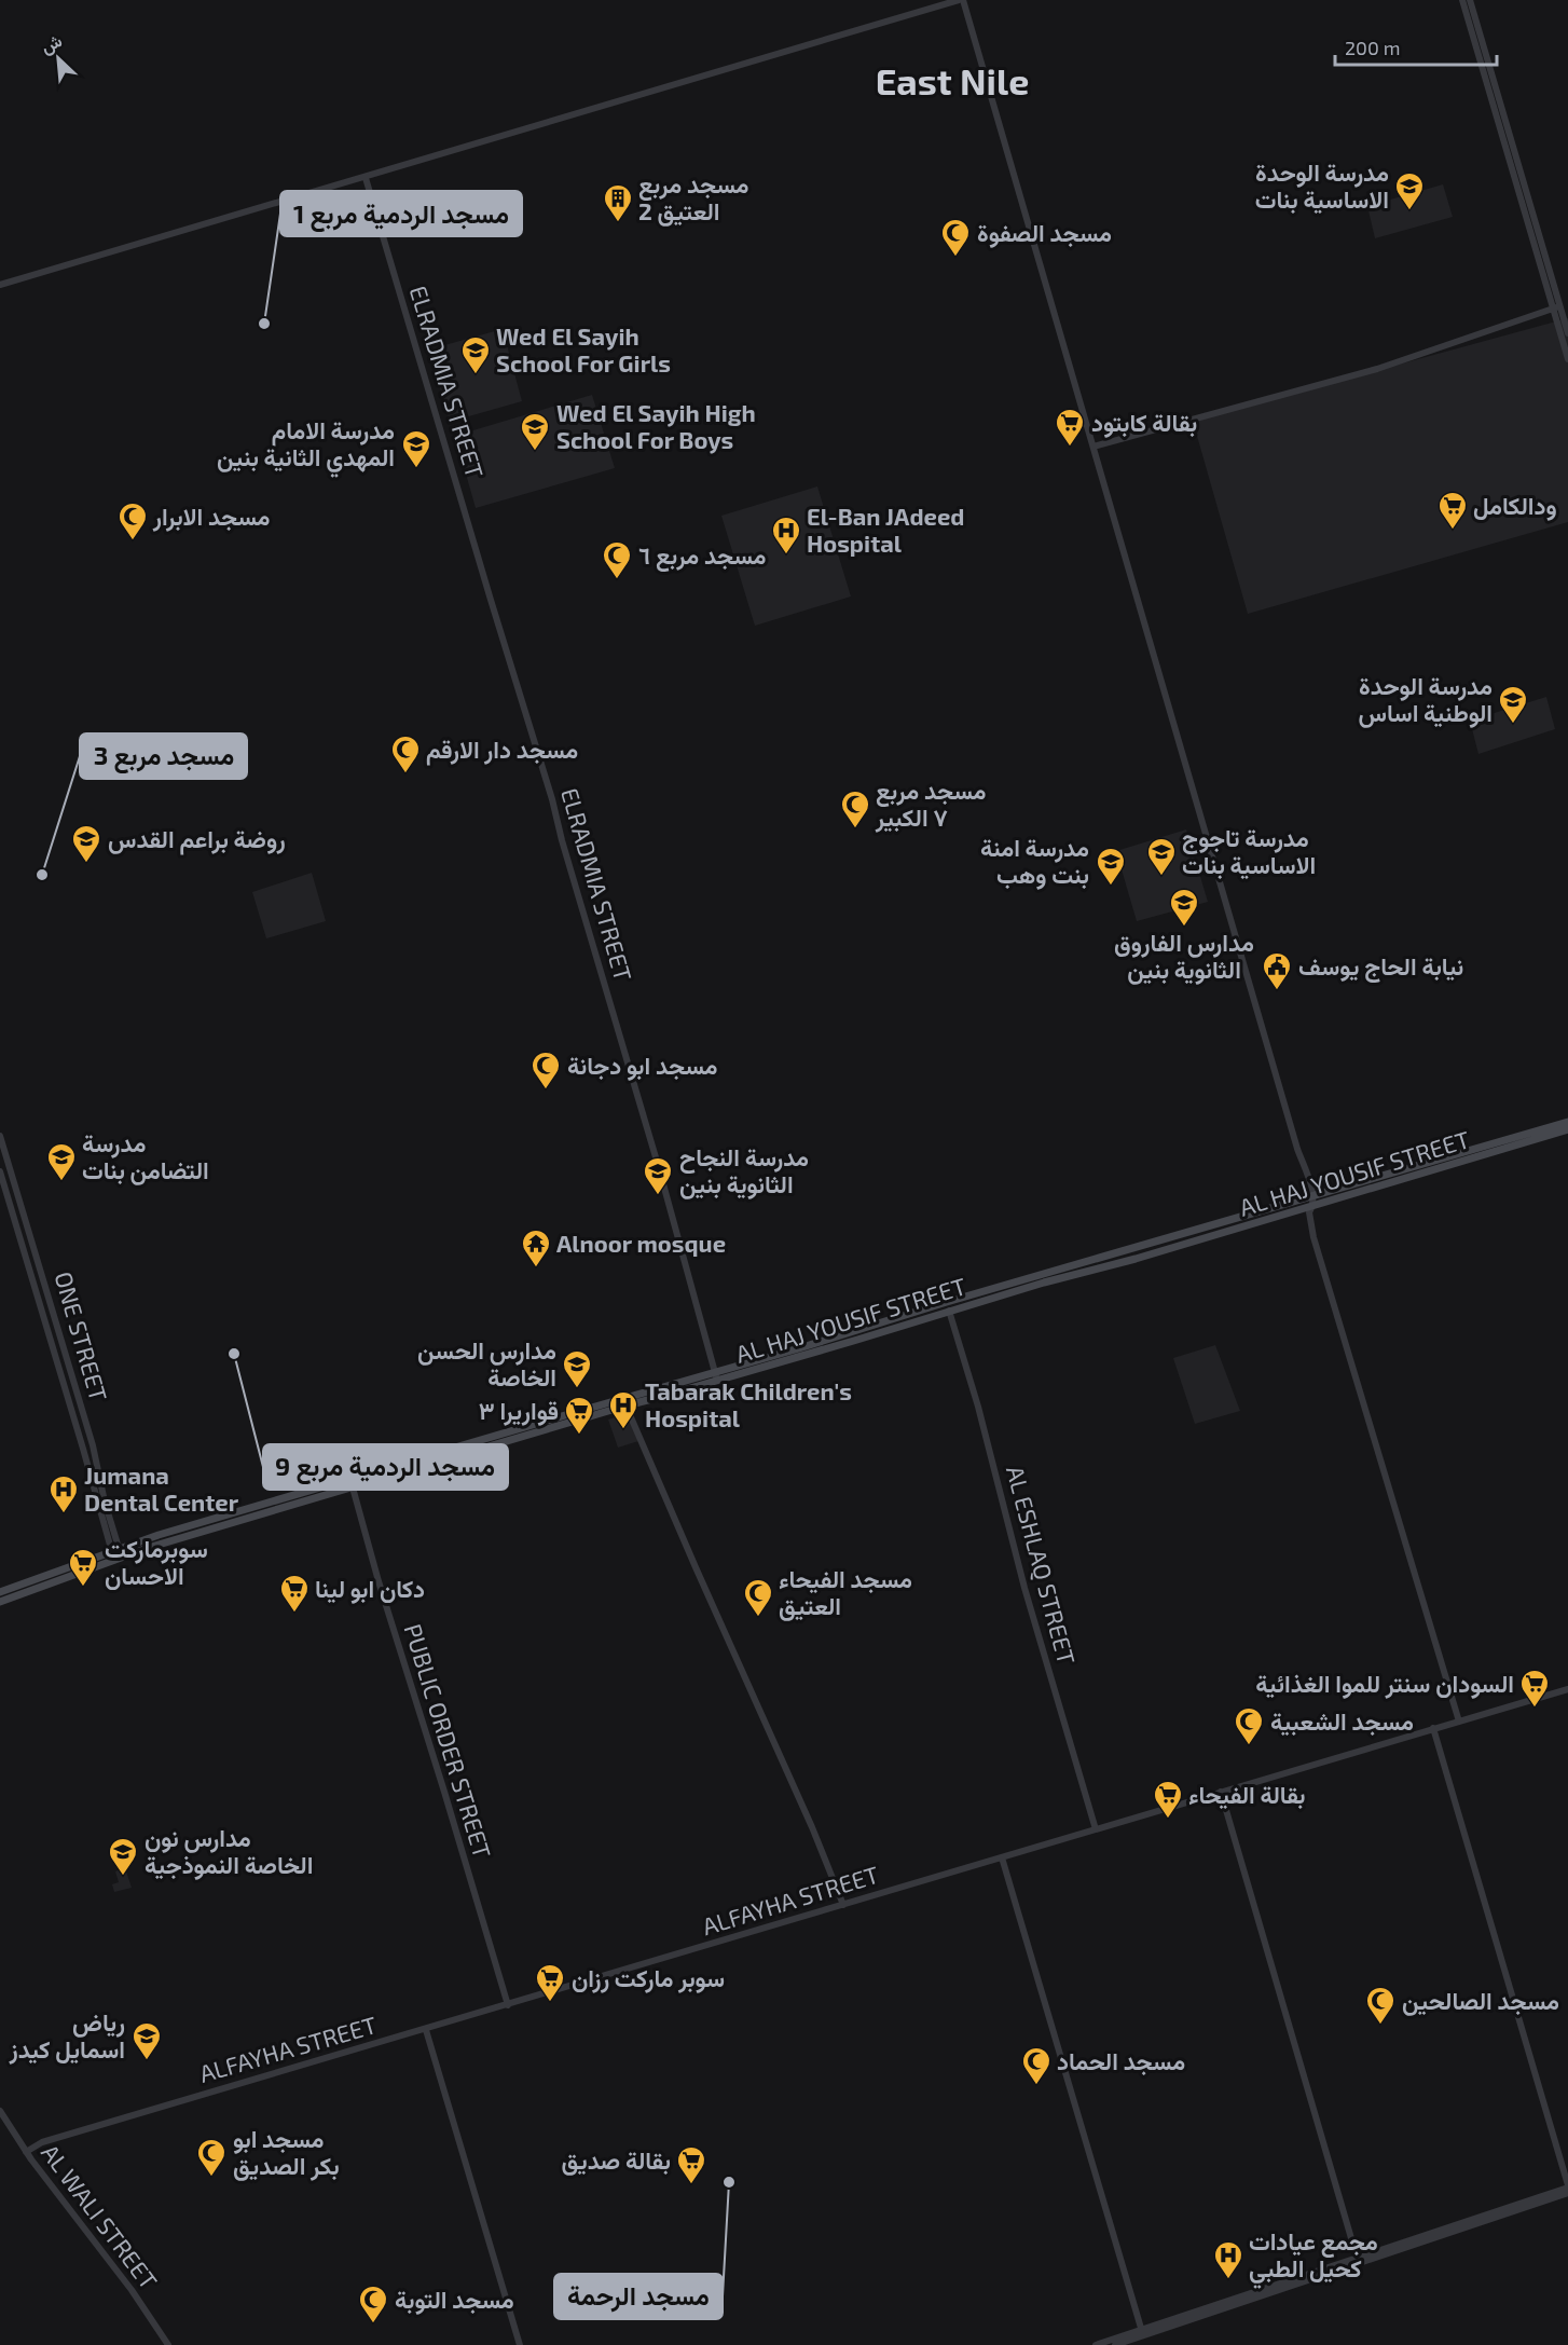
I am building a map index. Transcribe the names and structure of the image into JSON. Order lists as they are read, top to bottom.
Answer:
{
  "streets": {
    "main road": ["AL HAJ YOUSIF STREET"],
    "street": [
      "ELRADMIA STREET",
      "ONE STREET",
      "AL ESHLAQ STREET",
      "PUBLIC ORDER STREET",
      "ALFAYHA STREET",
      "AL WALI STREET"
    ]
  },
  "crossings": [
    ["ELRADMIA STREET", "AL HAJ YOUSIF STREET"],
    ["AL HAJ YOUSIF STREET", "ONE STREET"],
    ["AL HAJ YOUSIF STREET", "AL ESHLAQ STREET"],
    ["AL HAJ YOUSIF STREET", "PUBLIC ORDER STREET"],
    ["AL ESHLAQ STREET", "ALFAYHA STREET"],
    ["PUBLIC ORDER STREET", "ALFAYHA STREET"],
    ["ALFAYHA STREET", "AL WALI STREET"]
  ],
  "districts": ["East Nile"],
  "places": {
    "school or university": [
      "مدرسة الوحدة الاساسية بنات",
      "Wed El Sayih School For Girls",
      "Wed El Sayih High School For Boys",
      "مدرسة الامام المهدي الثانية بنين",
      "مدرسة الوحدة الوطنية اساس",
      "روضة براعم القدس",
      "مدرسة تاجوج الاساسية بنات",
      "مدرسة امنة بنت وهب",
      "مدارس الفاروق الثانوية بنين",
      "مدرسة التضامن بنات",
      "مدرسة النجاح الثانوية بنين",
      "مدارس الحسن الخاصة",
      "مدارس نون الخاصة النموذجية",
      "رياض اسمايل كيدز"
    ],
    "building": ["مسجد مربع 2 العتيق"],
    "mosque": [
      "مسجد الصفوة",
      "مسجد الابرار",
      "مسجد مربع ٦",
      "مسجد دار الارقم",
      "مسجد مربع ٧ الكبير",
      "مسجد ابو دجانة",
      "مسجد الفيحاء العتيق",
      "مسجد الشعبية",
      "مسجد الصالحين",
      "مسجد الحماد",
      "مسجد ابو بكر الصديق",
      "مسجد التوبة"
    ],
    "other": [
      "مسجد الردمية مربع 1",
      "مسجد مربع 3",
      "مسجد الردمية مربع 9",
      "مسجد الرحمة"
    ],
    "supermarket": [
      "بقالة كابتود",
      "ودالكامل",
      "قواريرا ٣",
      "سوبرماركت الاحسان",
      "دكان ابو لينا",
      "السودان سنتر للموا الغذائية",
      "بقالة الفيحاء",
      "سوبر ماركت رزان",
      "بقالة صديق"
    ],
    "hospital": [
      "El-Ban JAdeed Hospital",
      "Tabarak Children's Hospital",
      "Jumana Dental Center",
      "مجمع عيادات كحيل الطبي"
    ],
    "public building": ["نيابة الحاج يوسف"],
    "temple": ["Alnoor mosque"]
  },
  "scale_bar": "200 m",
  "north": "top left"
}
